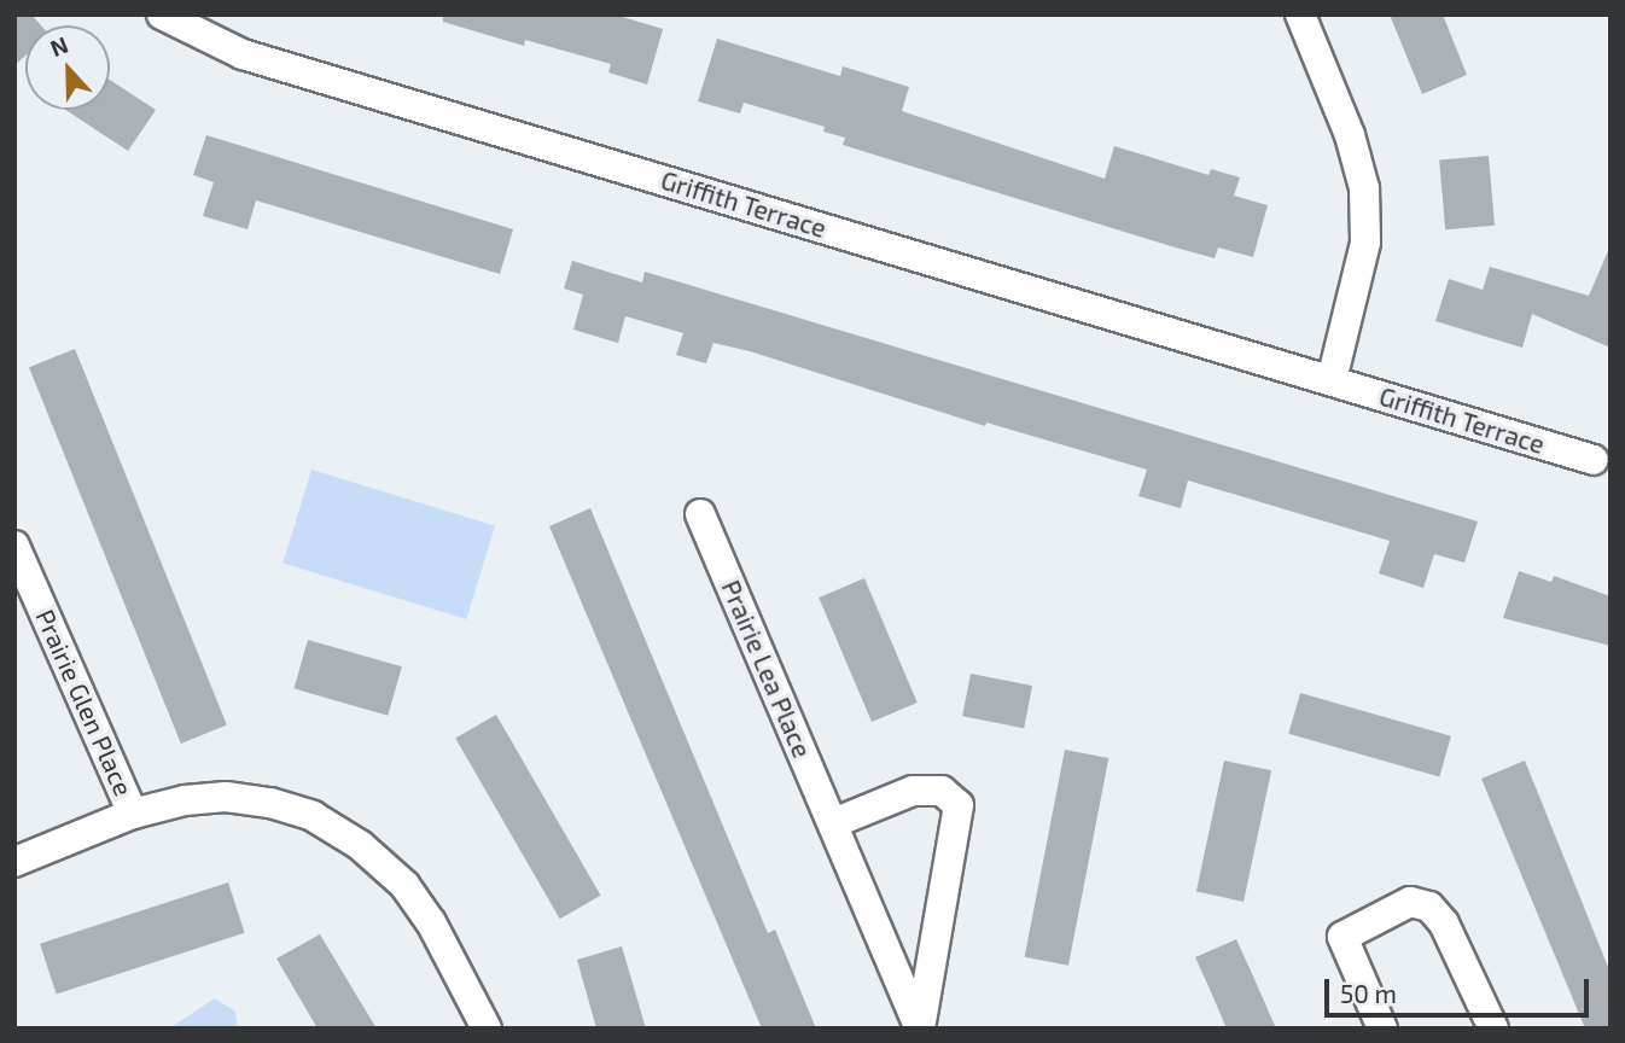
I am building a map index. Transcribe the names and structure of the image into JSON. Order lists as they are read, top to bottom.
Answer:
{
  "streets": {
    "street": ["Griffith Terrace", "Prairie Lea Place", "Prairie Glen Place"]
  },
  "scale_bar": "50 m",
  "north": "top"
}
